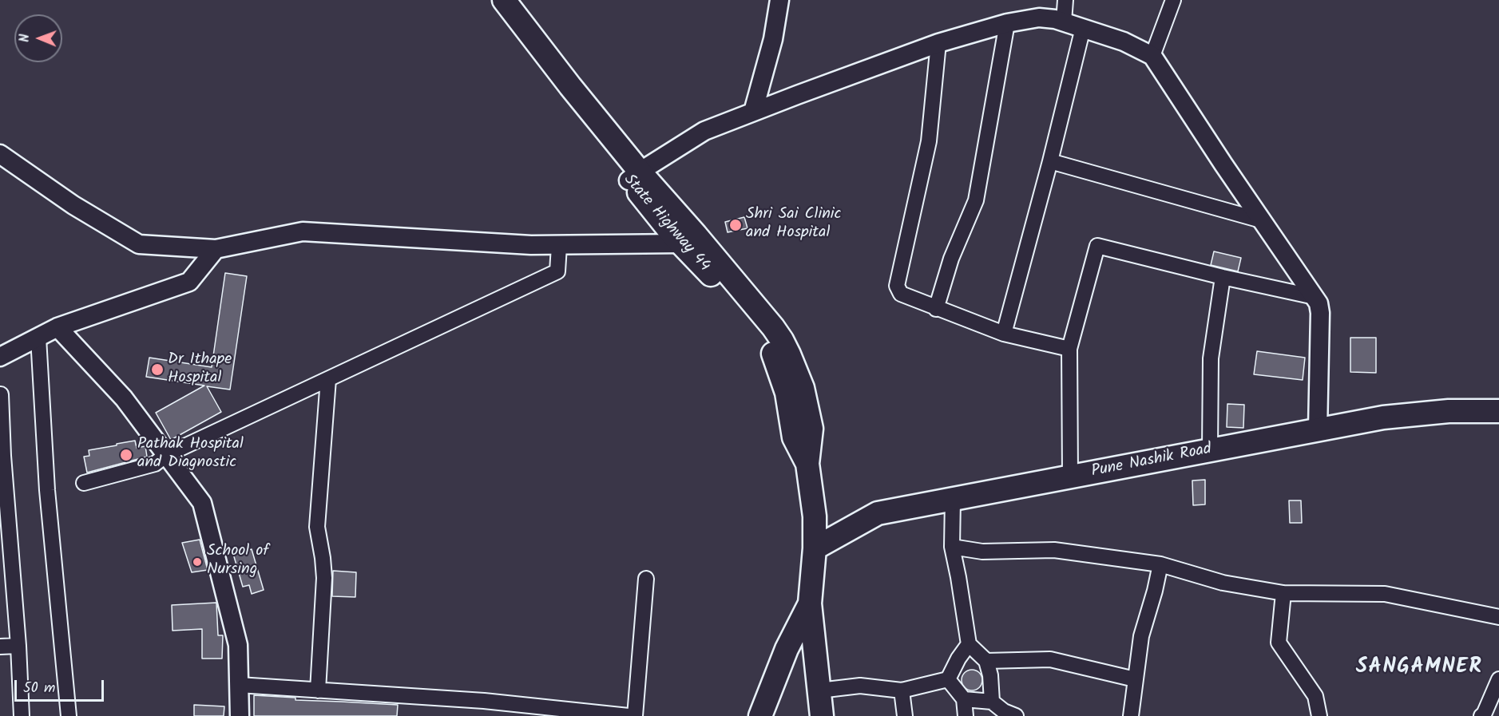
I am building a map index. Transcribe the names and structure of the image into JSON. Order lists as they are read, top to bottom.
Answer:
{
  "streets": {
    "main road": ["State Highway 44", "Pune Nashik Road"]
  },
  "crossings": [
    ["State Highway 44", "Pune Nashik Road"]
  ],
  "districts": ["SANGAMNER"],
  "places": [
    "Shri Sai Clinic and Hospital",
    "Dr Ithape Hospital",
    "Pathak Hospital and Diagnostic",
    "School of Nursing"
  ],
  "scale_bar": "50 m",
  "north": "left"
}
